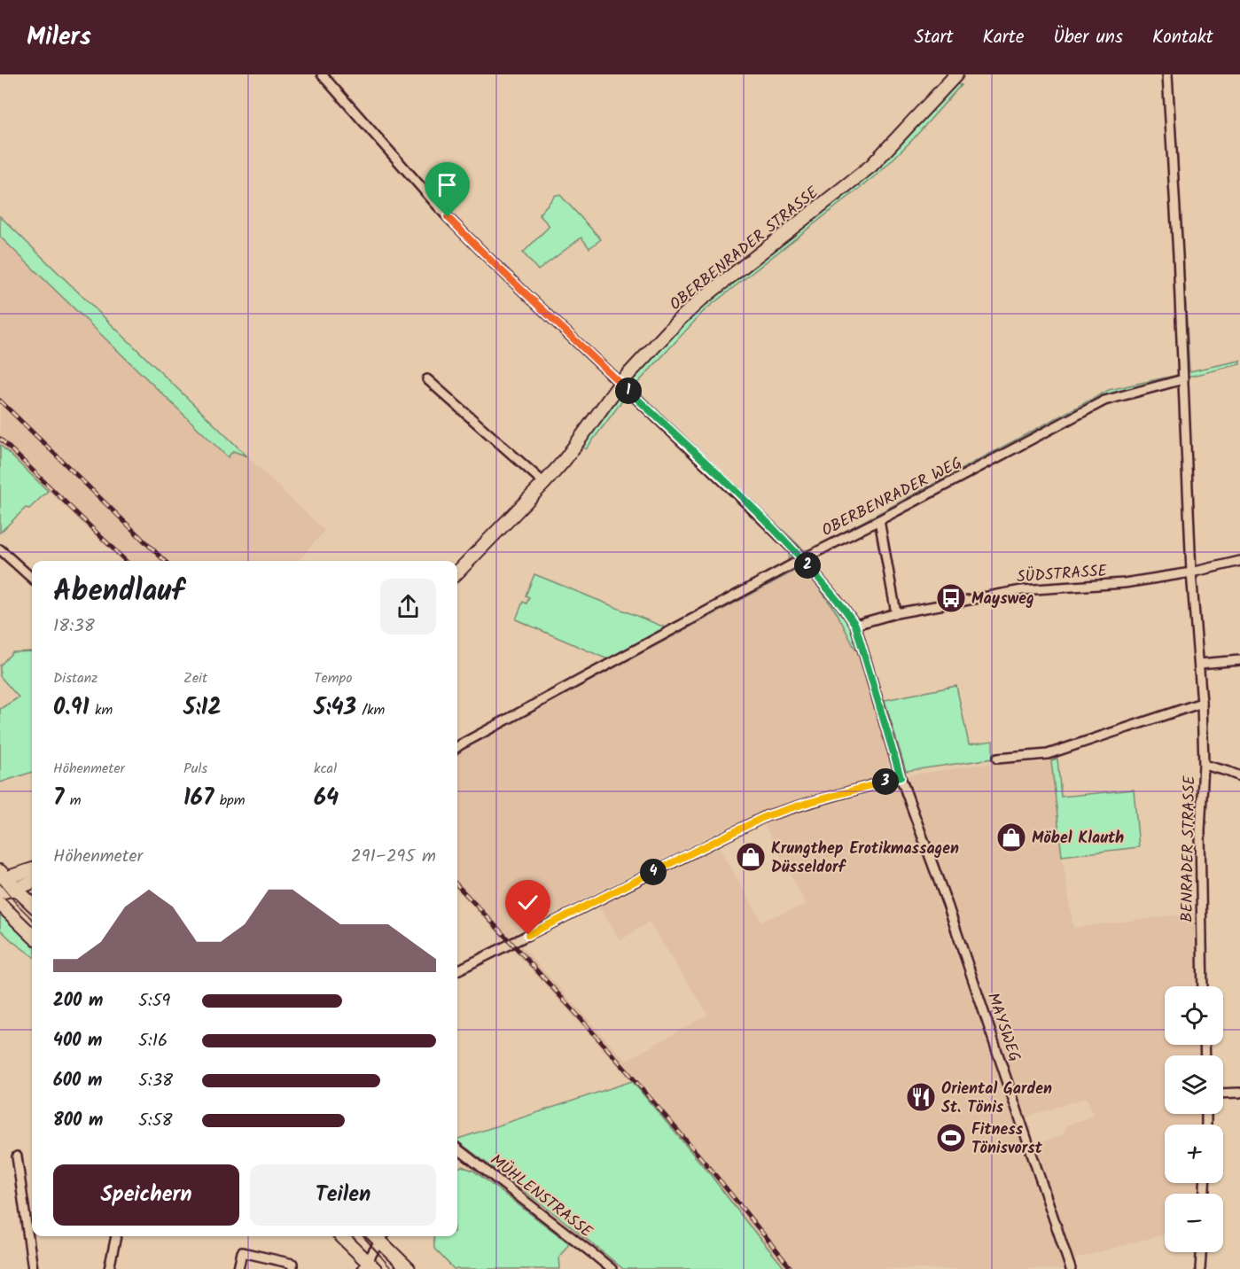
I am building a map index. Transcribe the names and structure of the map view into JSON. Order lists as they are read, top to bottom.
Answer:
{
  "streets": {
    "street": [
      "OBERBENRADER STRASSE",
      "OBERBENRADER WEG",
      "SÜDSTRASSE",
      "BENRADER STRASSE",
      "MAYSWEG",
      "MÜHLENSTRASSE"
    ]
  },
  "crossings": [
    ["OBERBENRADER STRASSE", "MAYSWEG"],
    ["OBERBENRADER WEG", "BENRADER STRASSE"],
    ["OBERBENRADER WEG", "MAYSWEG"],
    ["SÜDSTRASSE", "BENRADER STRASSE"],
    ["SÜDSTRASSE", "MAYSWEG"]
  ],
  "places": {
    "bus stop": ["Maysweg"],
    "shop": ["Möbel Klauth", "Krungthep Erotikmassagen Düsseldorf"],
    "restaurant": ["Oriental Garden St. Tönis"],
    "sports": ["Fitness Tönisvorst"]
  },
  "page": {
    "header": "Milers",
    "nav": [
      "Start",
      "Karte",
      "Über uns",
      "Kontakt"
    ],
    "pins": [
      "1",
      "2",
      "3",
      "4"
    ],
    "heading": ["Abendlauf", "18:38"],
    "stats": [
      ["Distanz", "0.91 km"],
      ["Zeit", "5:12"],
      ["Tempo", "5:43 /km"],
      ["Höhenmeter", "7 m"],
      ["Puls", "167 bpm"],
      ["kcal", "64"]
    ],
    "chart": ["Höhenmeter", "291–295 m"],
    "list": [
      {
        "name": "200 m",
        "note": "5:59"
      },
      {
        "name": "400 m",
        "note": "5:16"
      },
      {
        "name": "600 m",
        "note": "5:38"
      },
      {
        "name": "800 m",
        "note": "5:58"
      }
    ],
    "map_buttons": ["+", "−"],
    "buttons": ["Speichern", "Teilen"]
  }
}
